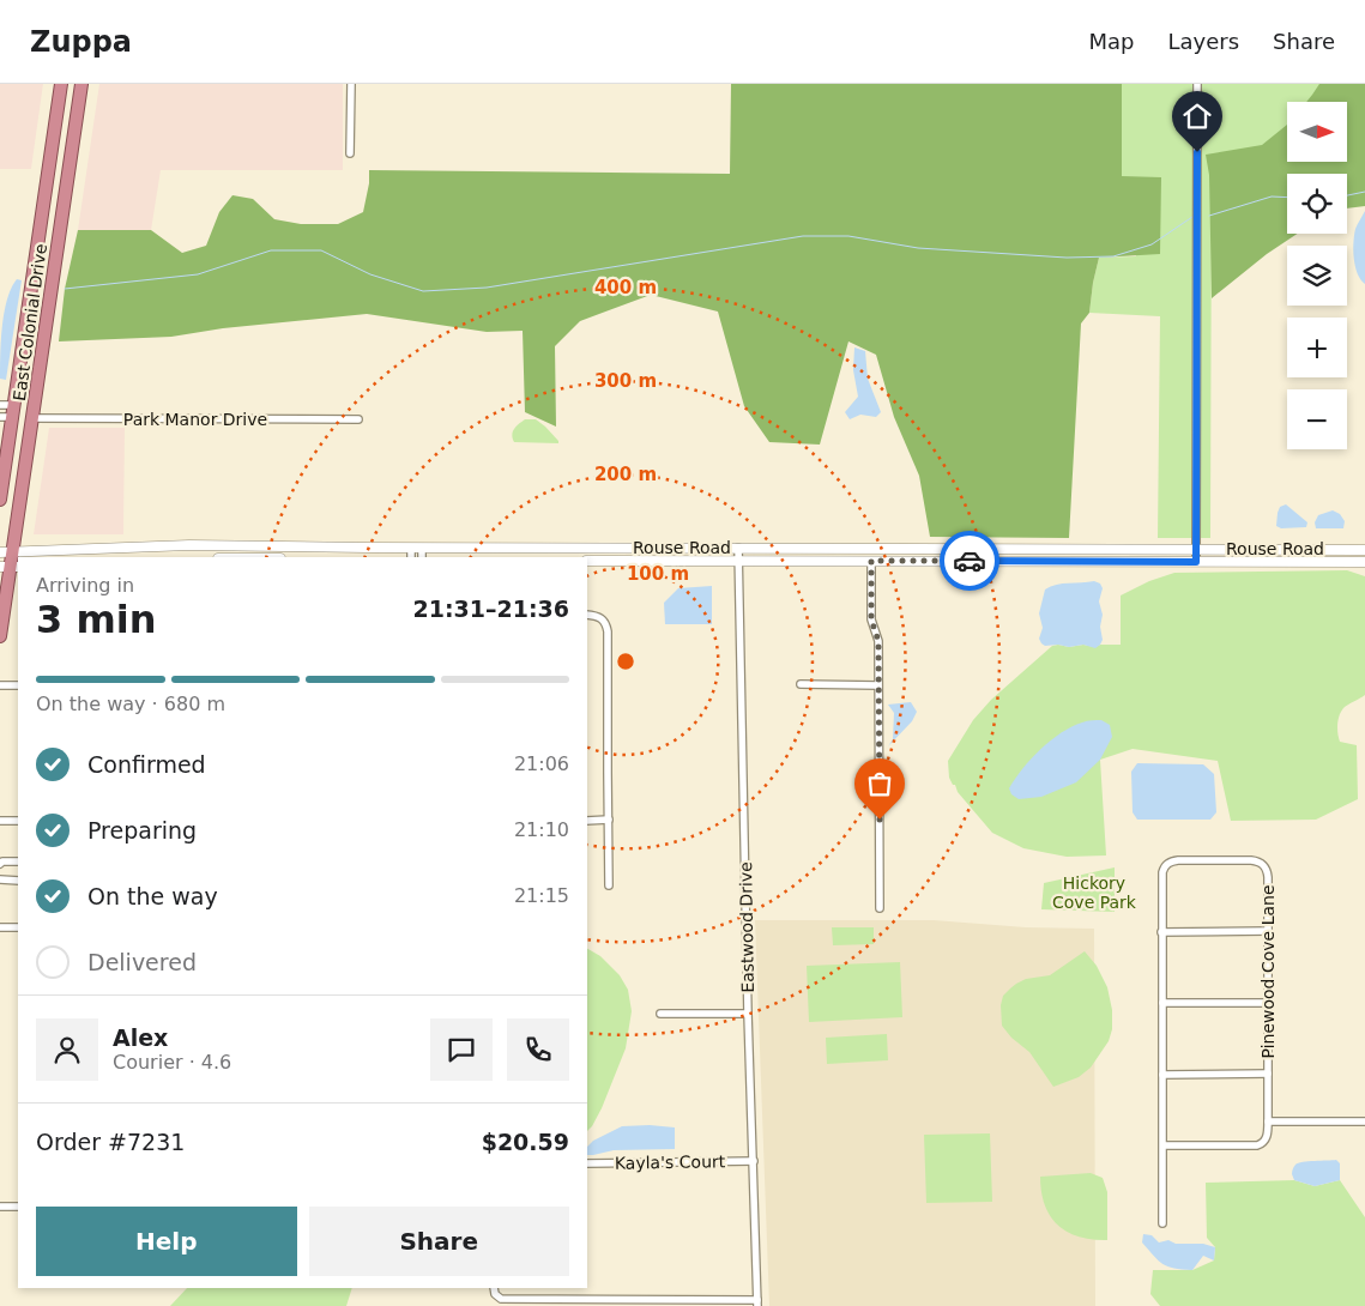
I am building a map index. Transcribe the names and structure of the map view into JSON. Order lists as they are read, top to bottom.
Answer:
{
  "streets": {
    "highway": ["East Colonial Drive"],
    "street": [
      "Park Manor Drive",
      "Rouse Road",
      "Eastwood Drive",
      "Pinewood Cove Lane",
      "Kayla's Court"
    ]
  },
  "crossings": [
    ["East Colonial Drive", "Park Manor Drive"],
    ["East Colonial Drive", "Rouse Road"],
    ["Rouse Road", "Eastwood Drive"],
    ["Eastwood Drive", "Kayla's Court"]
  ],
  "parks": ["Hickory Cove Park"],
  "north": "right",
  "page": {
    "header": "Zuppa",
    "nav": ["Map", "Layers", "Share"],
    "map_buttons": ["+", "−"],
    "heading": ["3 min", "Arriving in", "21:31–21:36"],
    "panel": [
      "Alex",
      "Courier · 4.6",
      "Order #7231",
      "$20.59"
    ],
    "bar": "On the way · 680 m",
    "list": [
      ["Confirmed", "21:06"],
      ["Preparing", "21:10"],
      ["On the way", "21:15"],
      "Delivered"
    ],
    "buttons": ["Help", "Share"]
  },
  "rings": [
    "400 m",
    "300 m",
    "200 m",
    "100 m"
  ]
}
